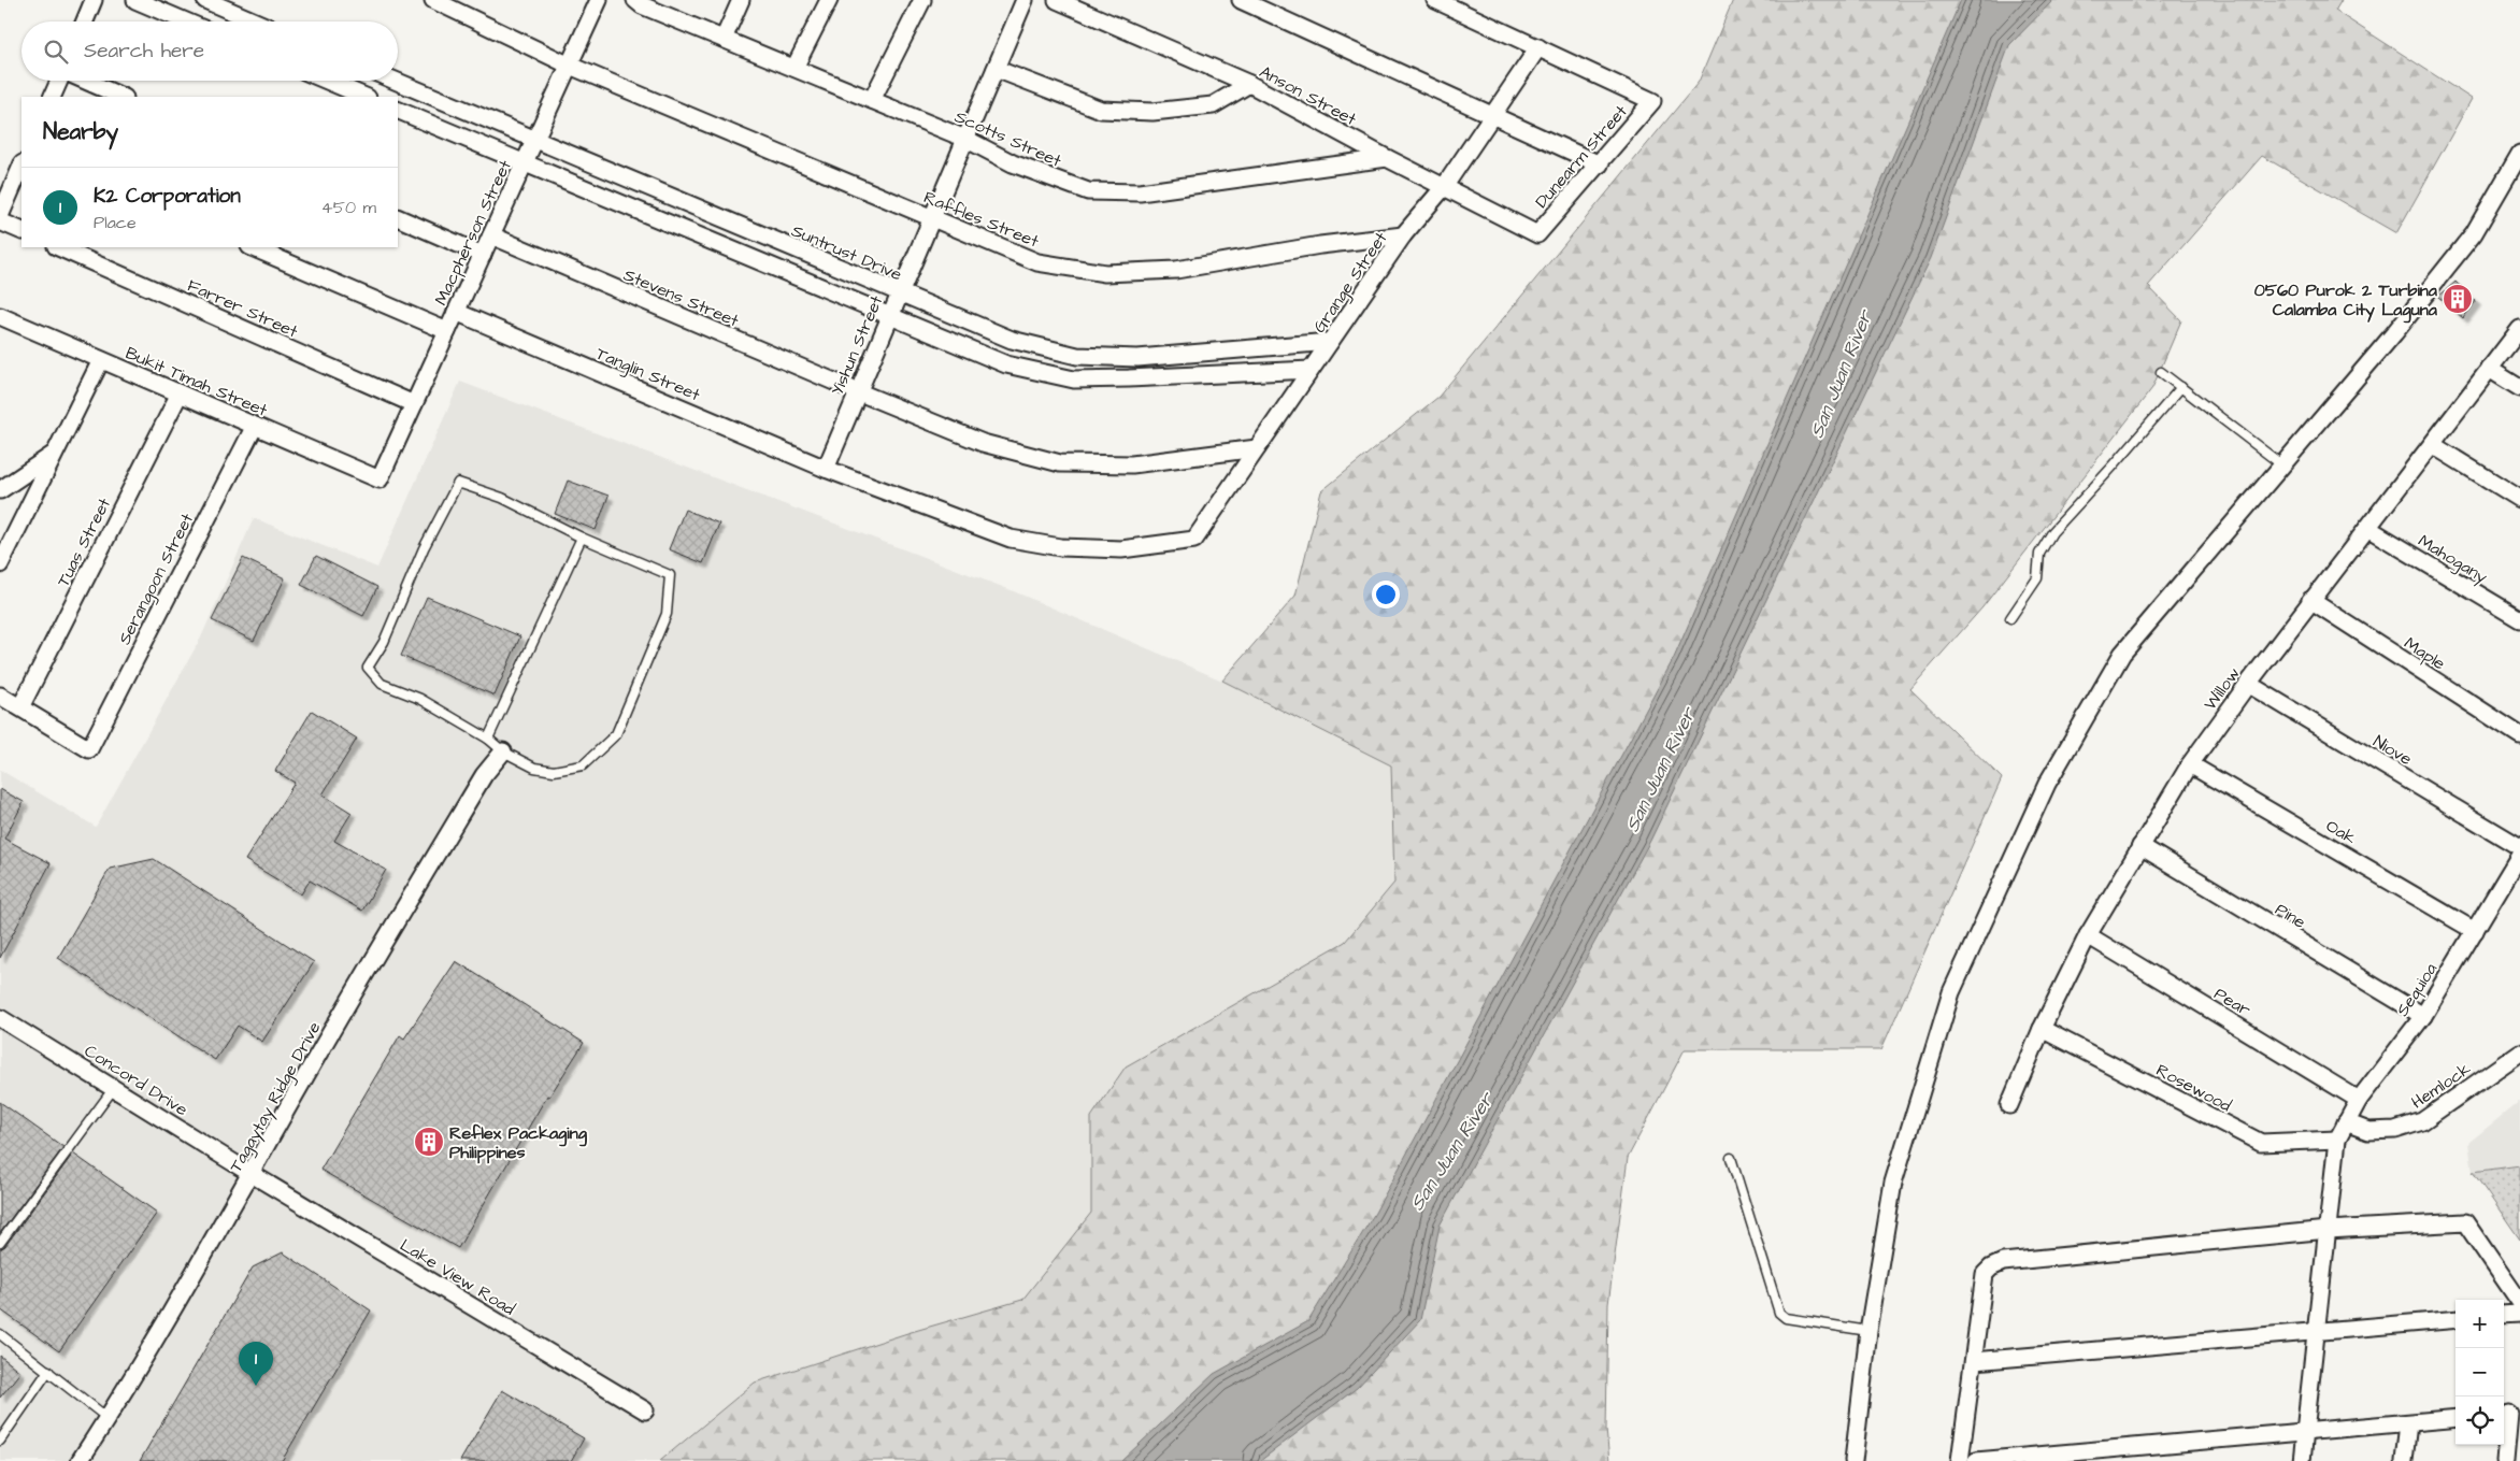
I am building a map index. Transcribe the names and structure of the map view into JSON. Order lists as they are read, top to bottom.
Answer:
{
  "streets": {
    "street": [
      "Anson Street",
      "Scotts Street",
      "Dunearm Street",
      "Raffles Street",
      "Macpherson Street",
      "Suntrust Drive",
      "Grange Street",
      "Stevens Street",
      "Farrer Street",
      "Yishun Street",
      "Tanglin Street",
      "Bukit Timah Street",
      "Tuas Street",
      "Mahogany",
      "Serangoon Street",
      "Maple",
      "Willow",
      "Niove",
      "Oak",
      "Pine",
      "Sequioa",
      "Pear",
      "Concord Drive",
      "Hemlock",
      "Rosewood",
      "Tagaytay Ridge Drive",
      "Lake View Road"
    ]
  },
  "crossings": [
    ["Anson Street", "Scotts Street"],
    ["Anson Street", "Dunearm Street"],
    ["Anson Street", "Grange Street"],
    ["Scotts Street", "Yishun Street"],
    ["Dunearm Street", "Grange Street"],
    ["Raffles Street", "Macpherson Street"],
    ["Raffles Street", "Grange Street"],
    ["Raffles Street", "Yishun Street"],
    ["Macpherson Street", "Suntrust Drive"],
    ["Macpherson Street", "Stevens Street"],
    ["Macpherson Street", "Farrer Street"],
    ["Macpherson Street", "Tanglin Street"],
    ["Macpherson Street", "Bukit Timah Street"],
    ["Suntrust Drive", "Grange Street"],
    ["Suntrust Drive", "Yishun Street"],
    ["Grange Street", "Stevens Street"],
    ["Grange Street", "Tanglin Street"],
    ["Stevens Street", "Yishun Street"],
    ["Yishun Street", "Tanglin Street"],
    ["Bukit Timah Street", "Tuas Street"],
    ["Bukit Timah Street", "Serangoon Street"],
    ["Tuas Street", "Serangoon Street"],
    ["Mahogany", "Willow"],
    ["Maple", "Willow"],
    ["Willow", "Niove"],
    ["Willow", "Oak"],
    ["Willow", "Pine"],
    ["Willow", "Pear"],
    ["Willow", "Rosewood"],
    ["Oak", "Sequioa"],
    ["Pine", "Sequioa"],
    ["Sequioa", "Pear"],
    ["Sequioa", "Hemlock"],
    ["Sequioa", "Rosewood"],
    ["Concord Drive", "Tagaytay Ridge Drive"],
    ["Concord Drive", "Lake View Road"],
    ["Tagaytay Ridge Drive", "Lake View Road"]
  ],
  "water": ["San Juan River"],
  "places": {
    "building": ["0560 Purok 2 Turbina Calamba City Laguna", "Reflex Packaging Philippines"]
  },
  "page": {
    "search": "Search here",
    "heading": "Nearby",
    "list": [
      {
        "mark": "1",
        "name": "K2 Corporation",
        "note": "Place",
        "value": "450 m"
      }
    ],
    "map_buttons": ["+", "−"],
    "pins": "1"
  }
}
